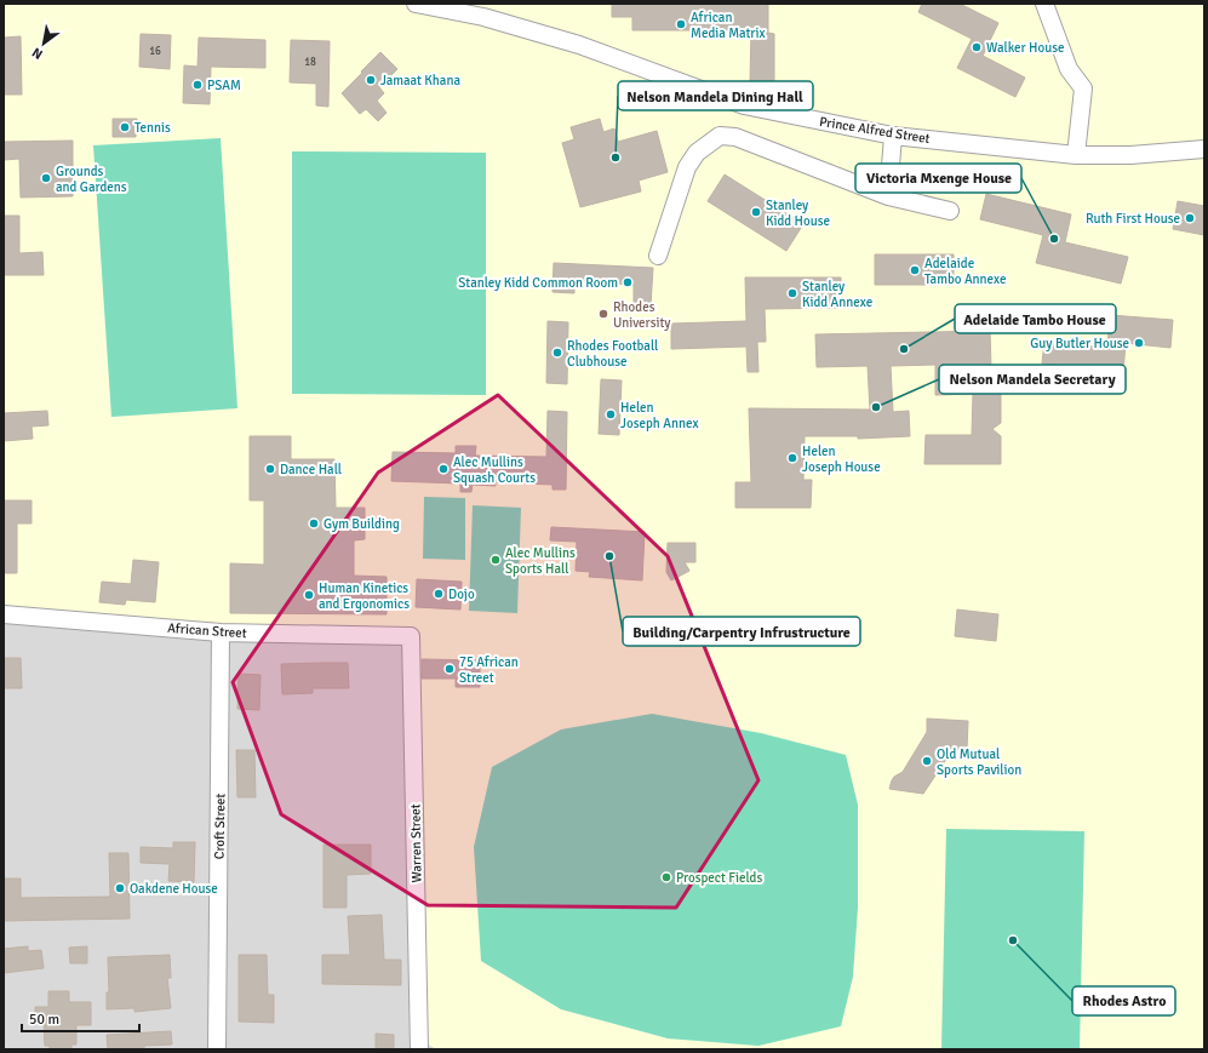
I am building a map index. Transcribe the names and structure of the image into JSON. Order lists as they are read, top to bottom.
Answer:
{
  "streets": {
    "street": [
      "Prince Alfred Street",
      "African Street",
      "Croft Street",
      "Warren Street"
    ]
  },
  "crossings": [
    ["African Street", "Croft Street"],
    ["African Street", "Warren Street"]
  ],
  "places": [
    "African Media Matrix",
    "Walker House",
    "Jamaat Khana",
    "PSAM",
    "Tennis",
    "Nelson Mandela Dining Hall",
    "Grounds and Gardens",
    "Stanley Kidd House",
    "Ruth First House",
    "Victoria Mxenge House",
    "Adelaide Tambo Annexe",
    "Stanley Kidd Common Room",
    "Stanley Kidd Annexe",
    "Rhodes University",
    "Guy Butler House",
    "Adelaide Tambo House",
    "Rhodes Football Clubhouse",
    "Nelson Mandela Secretary",
    "Helen Joseph Annex",
    "Helen Joseph House",
    "Dance Hall",
    "Alec Mullins Squash Courts",
    "Gym Building",
    "Building/Carpentry Infrustructure",
    "Alec Mullins Sports Hall",
    "Dojo",
    "Human Kinetics and Ergonomics",
    "75 African Street",
    "Old Mutual Sports Pavilion",
    "Prospect Fields",
    "Oakdene House",
    "Rhodes Astro"
  ],
  "house_numbers": ["16", "18"],
  "scale_bar": "50 m",
  "north": "bottom left"
}
